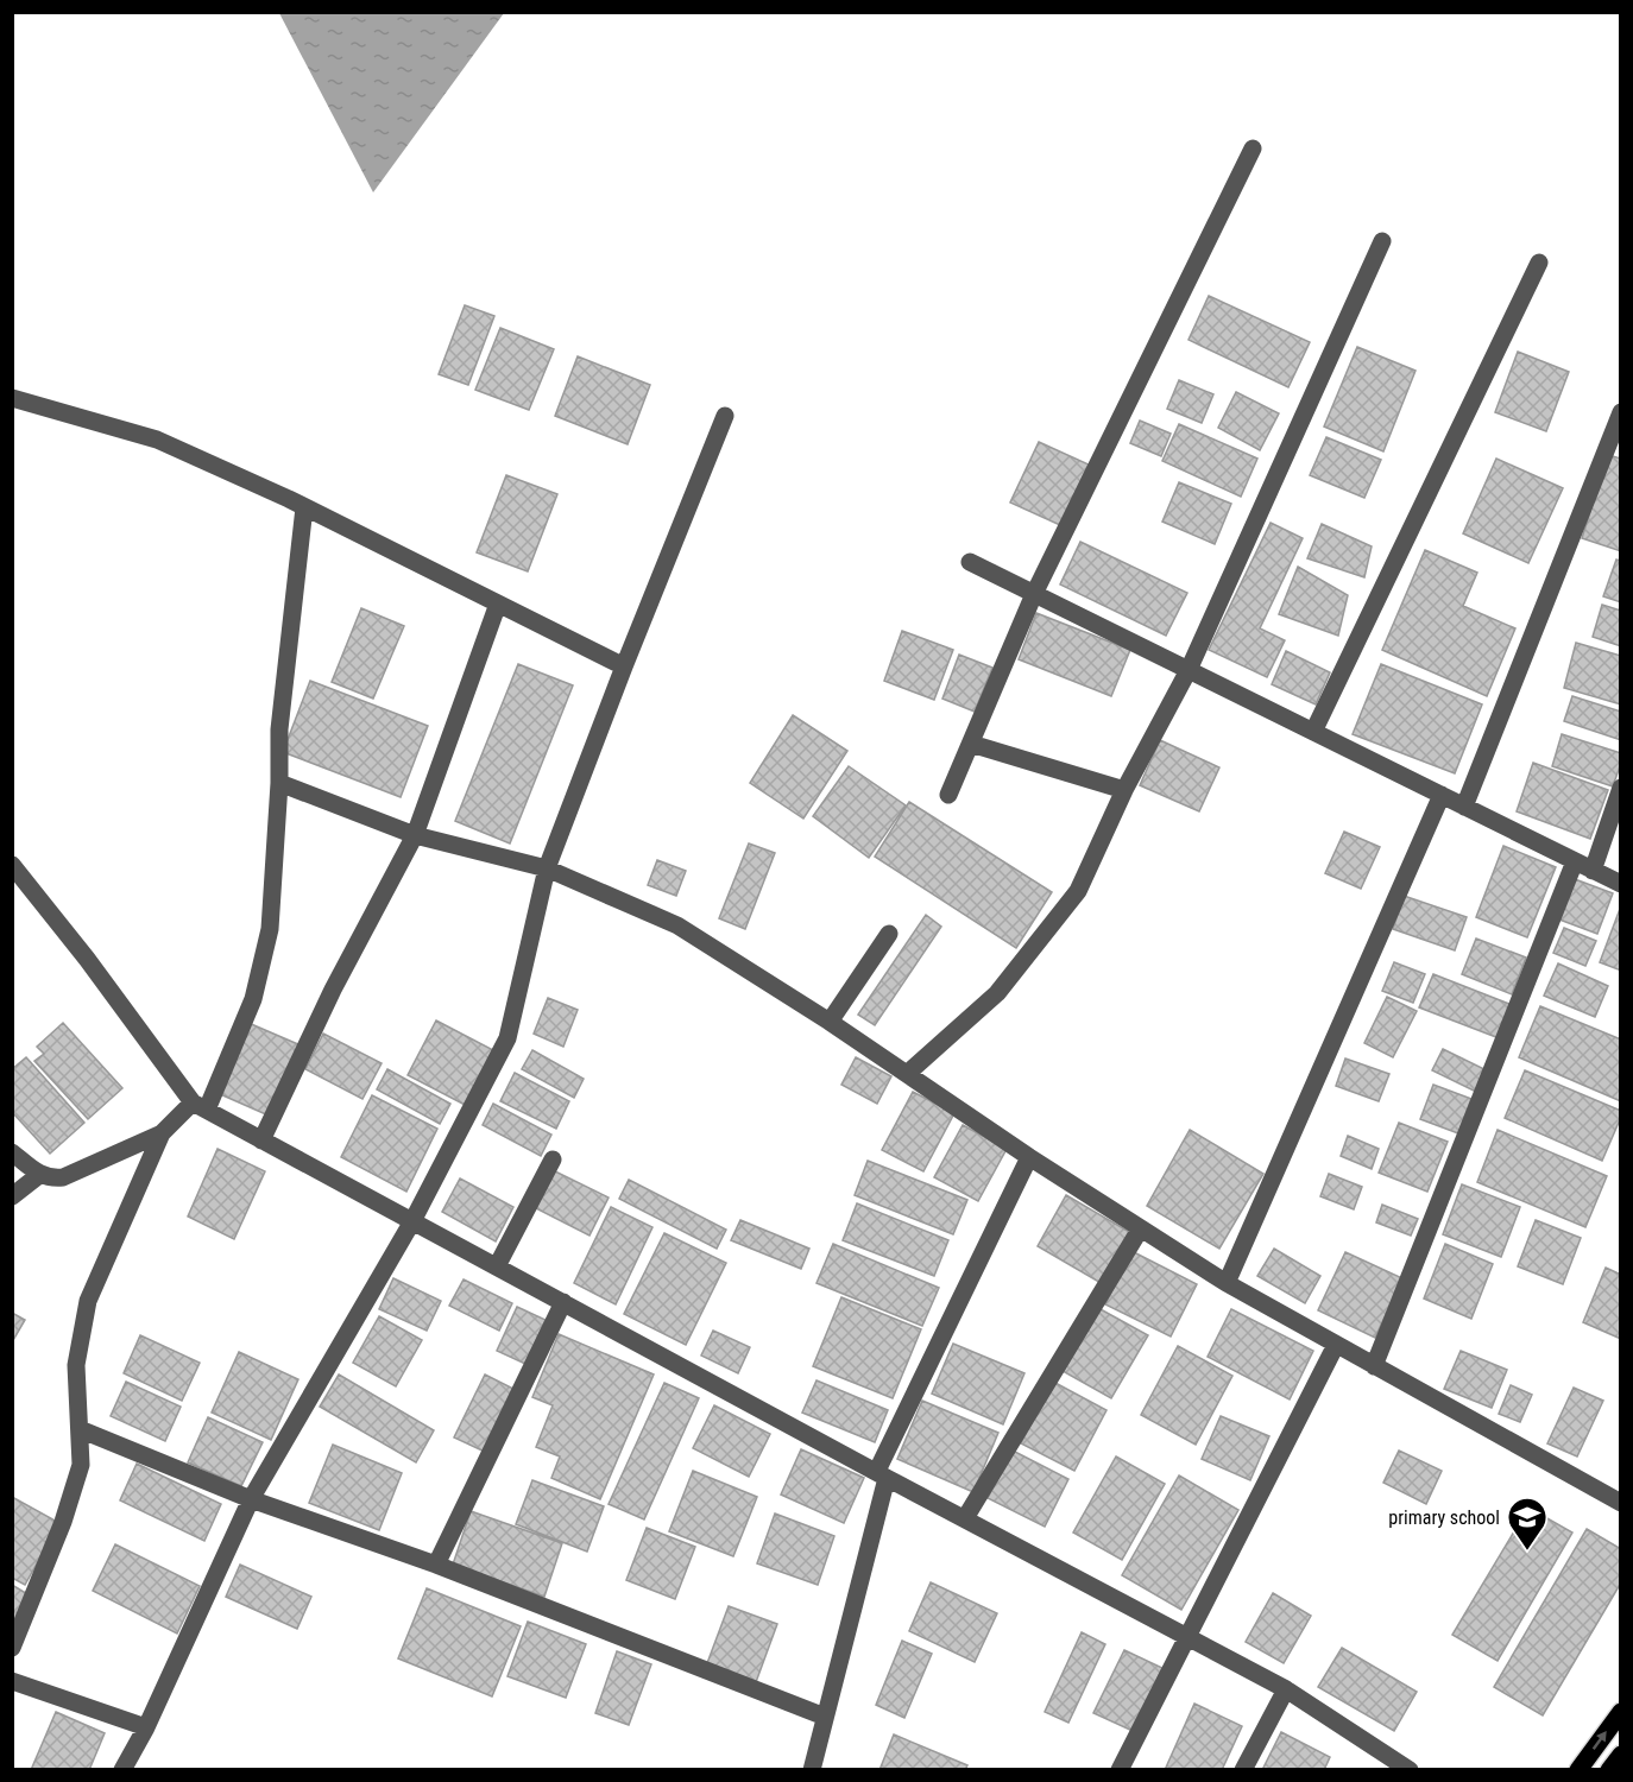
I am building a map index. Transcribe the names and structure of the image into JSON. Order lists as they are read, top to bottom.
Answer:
{
  "places": {
    "school or university": ["primary school"]
  }
}
